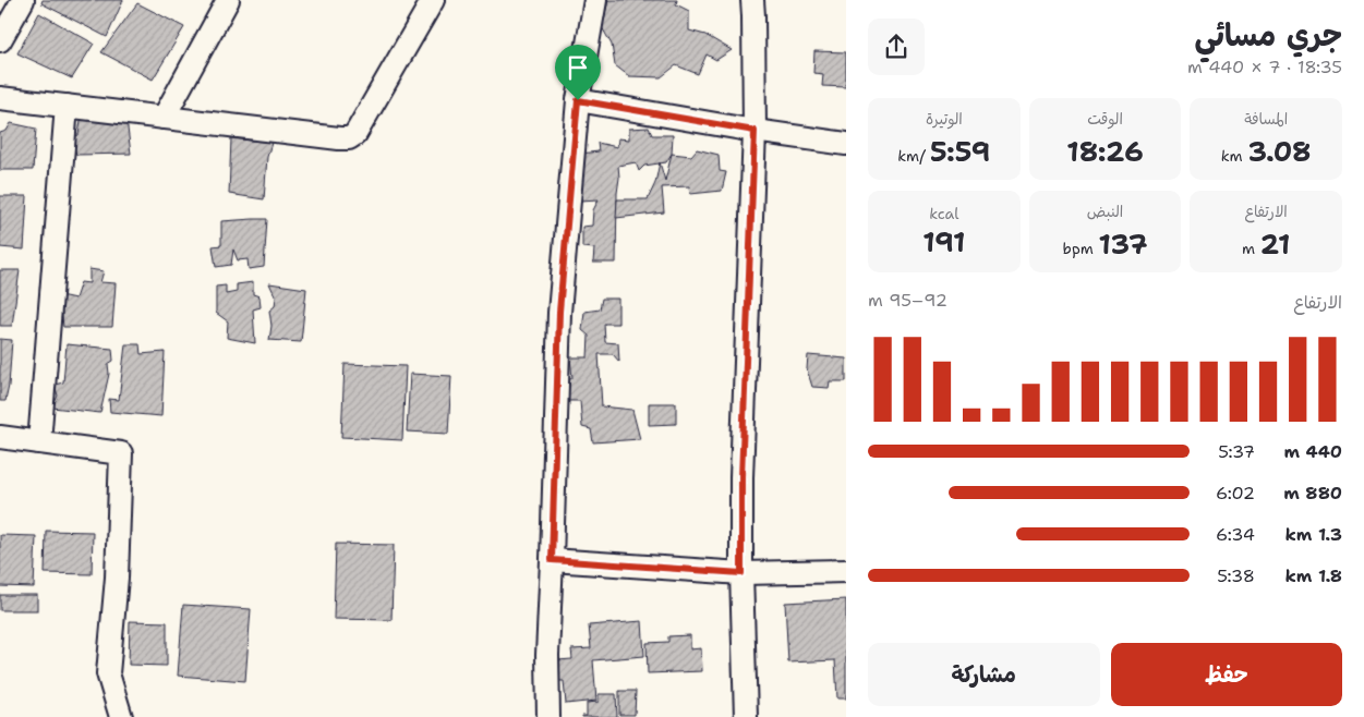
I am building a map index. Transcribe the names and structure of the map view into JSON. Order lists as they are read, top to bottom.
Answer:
{
  "page": {
    "heading": ["جري مسائي", "18:35 · 7 × 440 m"],
    "stats": [
      ["المسافة", "3.08 km"],
      ["الوقت", "18:26"],
      ["الوتيرة", "5:59 /km"],
      ["الارتفاع", "21 m"],
      ["النبض", "137 bpm"],
      ["kcal", "191"]
    ],
    "chart": ["الارتفاع", "92–95 m"],
    "list": [
      {
        "name": "440 m",
        "note": "5:37"
      },
      {
        "name": "880 m",
        "note": "6:02"
      },
      {
        "name": "1.3 km",
        "note": "6:34"
      },
      {
        "name": "1.8 km",
        "note": "5:38"
      }
    ],
    "buttons": ["حفظ", "مشاركة"]
  }
}
